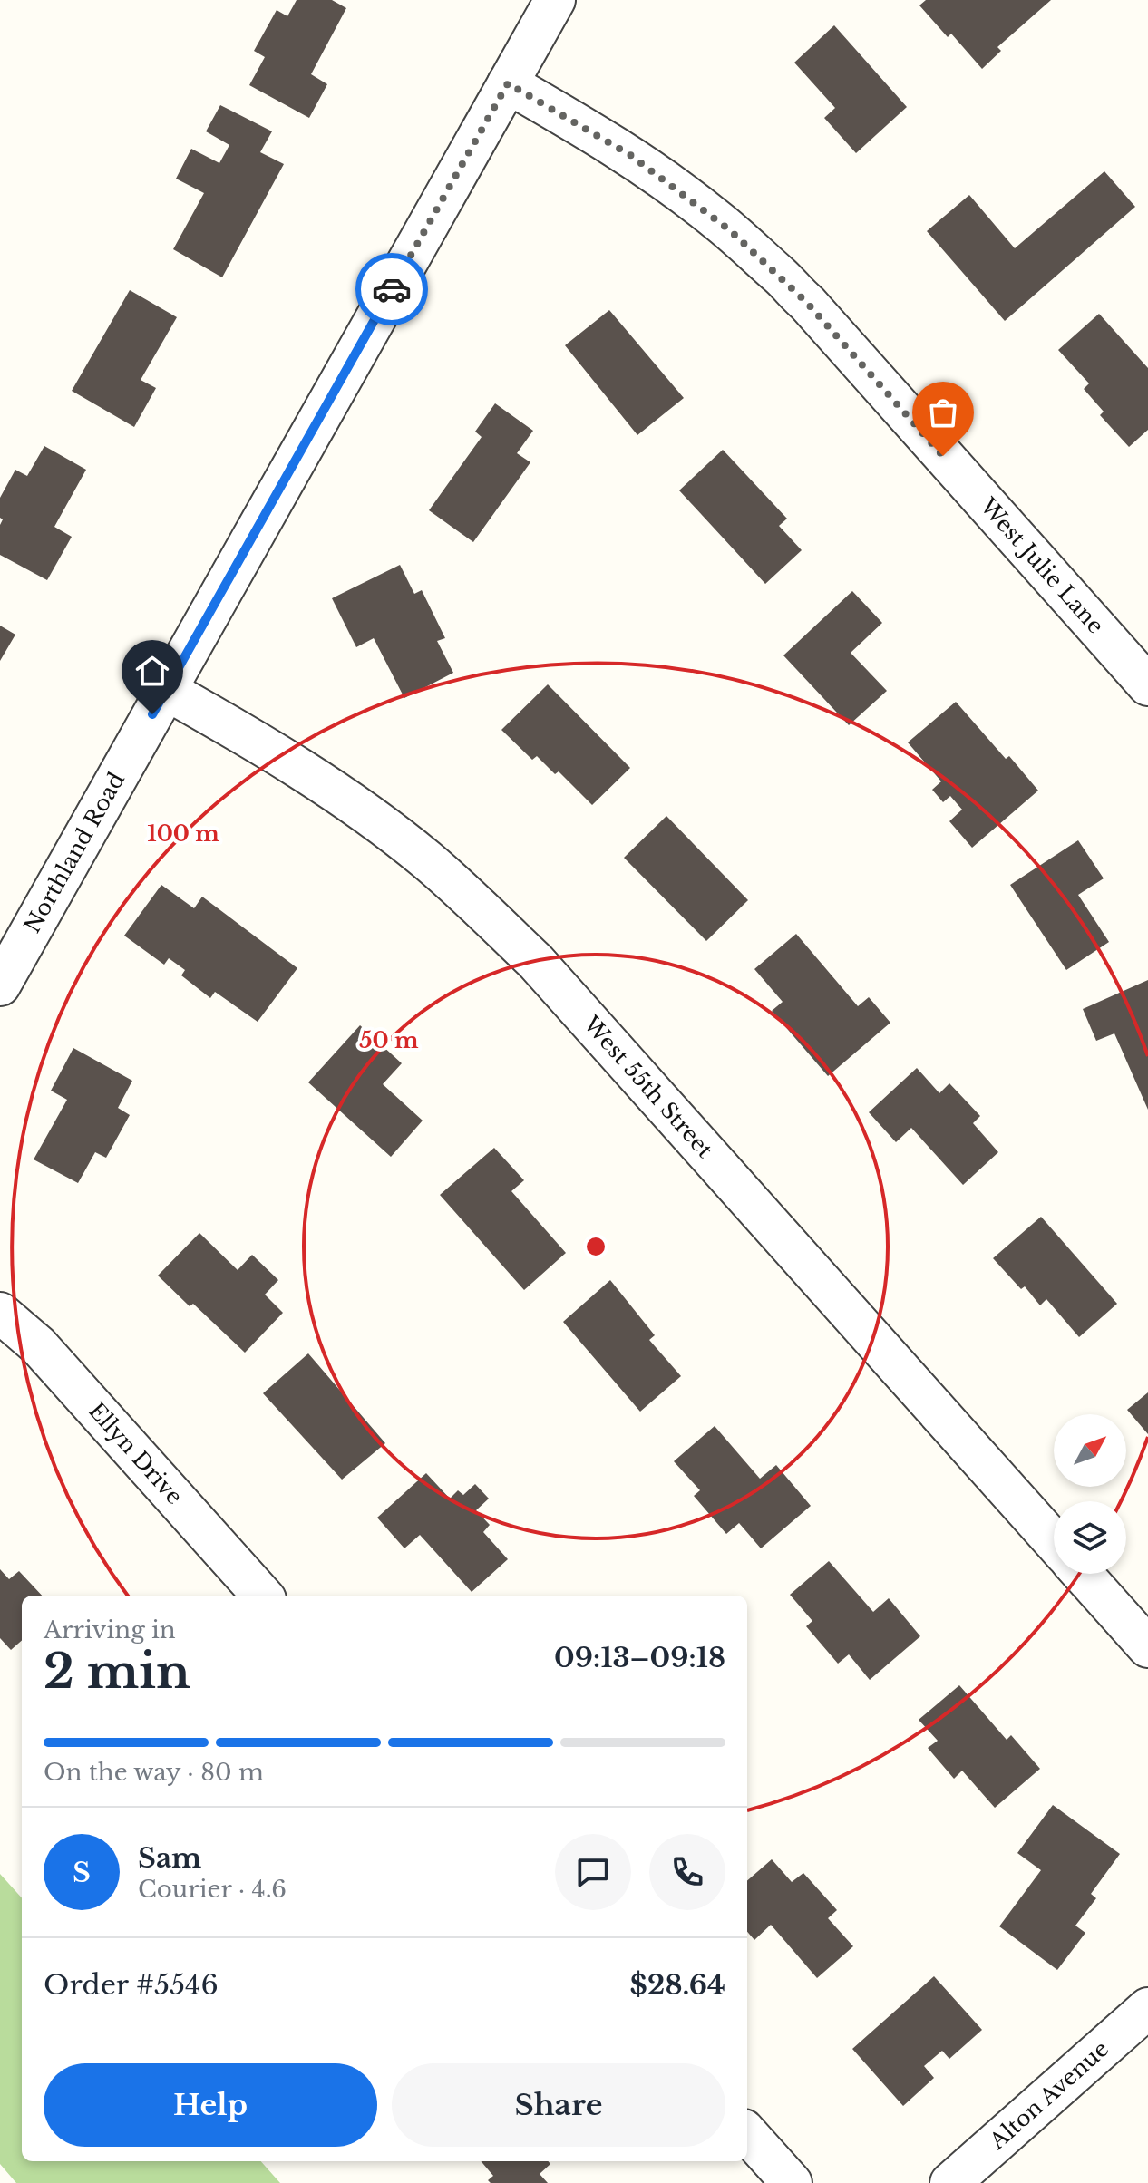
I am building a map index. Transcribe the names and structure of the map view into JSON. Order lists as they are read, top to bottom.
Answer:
{
  "streets": {
    "street": [
      "West Julie Lane",
      "Northland Road",
      "West 55th Street",
      "Ellyn Drive",
      "Alton Avenue"
    ]
  },
  "crossings": [
    ["West Julie Lane", "Northland Road"],
    ["Northland Road", "West 55th Street"]
  ],
  "north": "top right",
  "page": {
    "heading": ["2 min", "Arriving in", "09:13–09:18"],
    "panel": [
      "Sam",
      "Courier · 4.6",
      "Order #5546",
      "$28.64"
    ],
    "bar": "On the way · 80 m",
    "round": "S",
    "buttons": ["Help", "Share"]
  },
  "rings": ["100 m", "50 m"]
}
